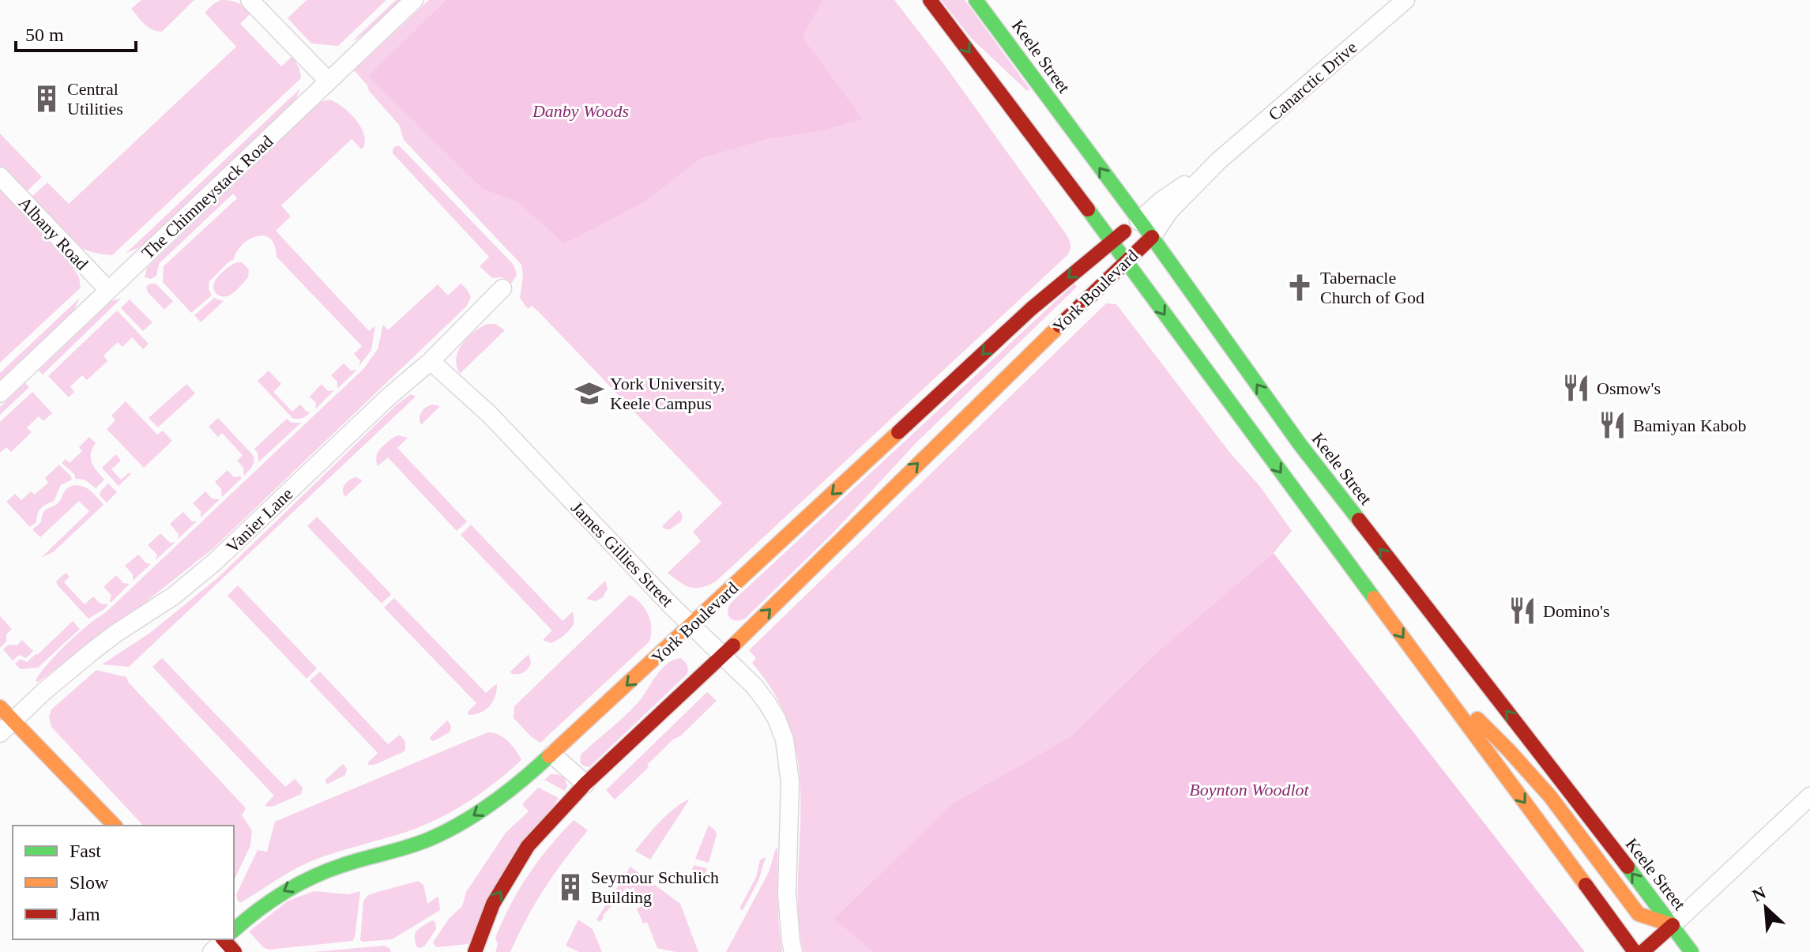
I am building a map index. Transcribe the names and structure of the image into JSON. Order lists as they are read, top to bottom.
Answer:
{
  "streets": {
    "main road": ["Keele Street", "Canarctic Drive", "York Boulevard"],
    "street": [
      "The Chimneystack Road",
      "Albany Road",
      "Vanier Lane",
      "James Gillies Street"
    ]
  },
  "crossings": [
    ["Keele Street", "Canarctic Drive"],
    ["Keele Street", "York Boulevard"],
    ["Canarctic Drive", "York Boulevard"],
    ["The Chimneystack Road", "Albany Road"],
    ["York Boulevard", "James Gillies Street"],
    ["Vanier Lane", "James Gillies Street"]
  ],
  "parks": ["Danby Woods", "Boynton Woodlot"],
  "places": {
    "building": ["Central Utilities", "Seymour Schulich Building"],
    "church": ["Tabernacle Church of God"],
    "restaurant": ["Osmow's", "Bamiyan Kabob", "Domino's"],
    "school or university": ["York University, Keele Campus"]
  },
  "legend": ["Fast", "Slow", "Jam"],
  "scale_bar": "50 m",
  "north": "top left"
}
